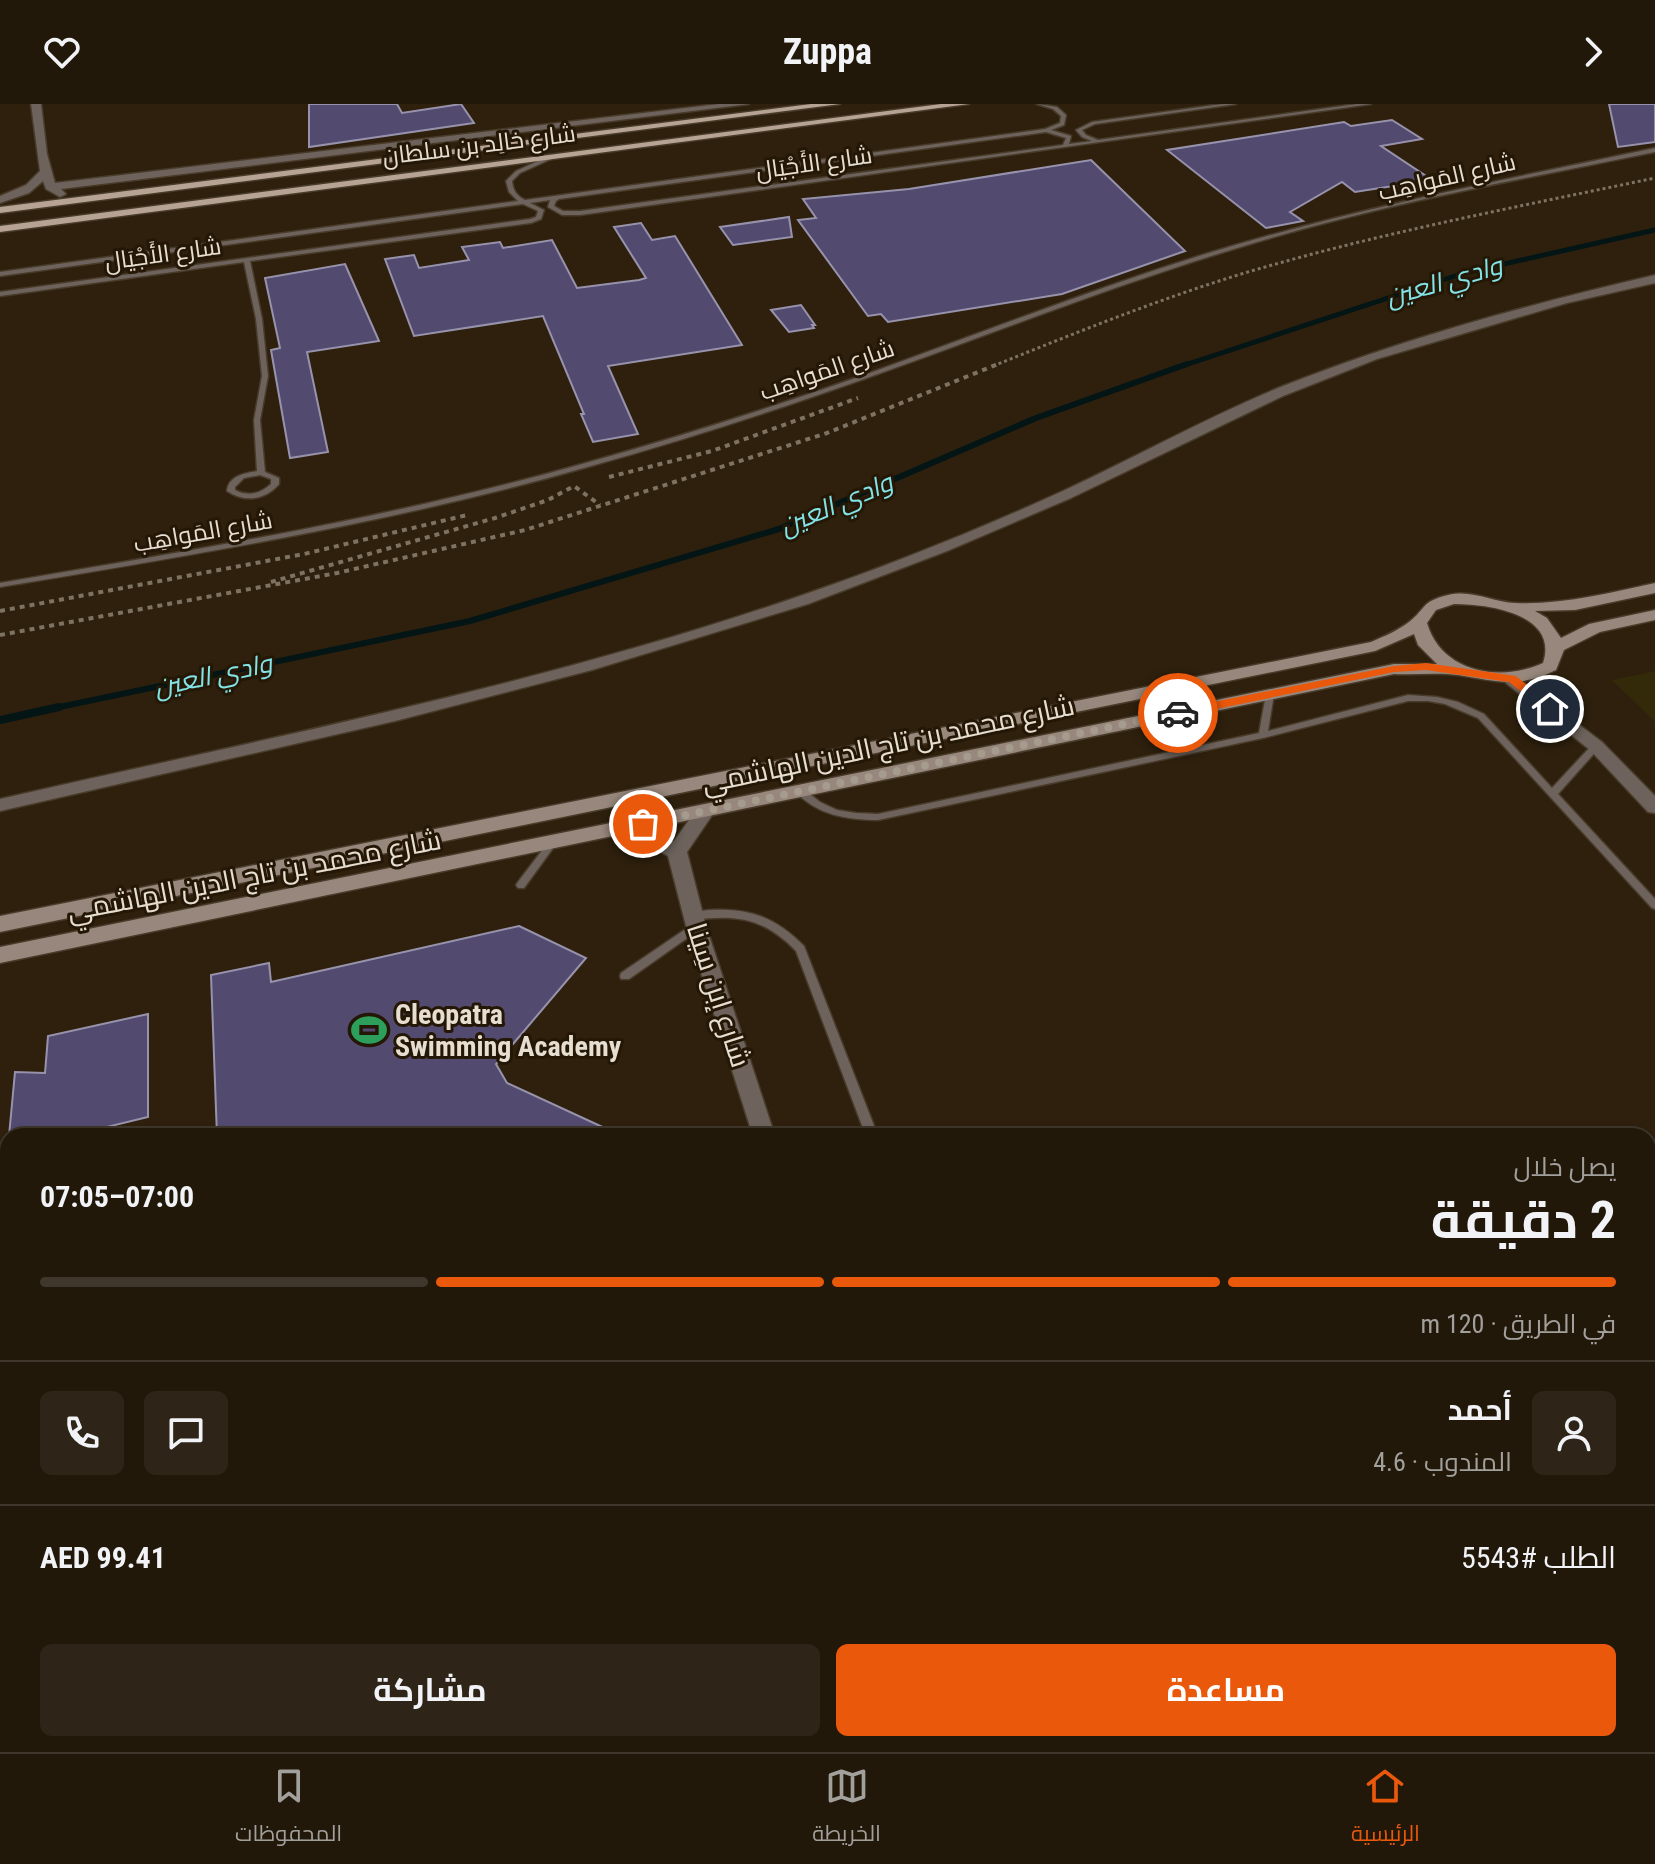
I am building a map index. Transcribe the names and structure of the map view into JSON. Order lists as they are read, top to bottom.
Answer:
{
  "streets": {
    "main road": ["شارع خالِد بن سلطان"],
    "street": ["شارع محمد بن تاج الدين الهاشمي", "شارع إبن سِينا"],
    "lane": ["شارع الأَجْيَال", "شارع المَواهِب"]
  },
  "crossings": [
    ["شارع خالِد بن سلطان", "شارع الأَجْيَال"]
  ],
  "water": ["وادي العين"],
  "places": {
    "sports": ["Cleopatra Swimming Academy"]
  },
  "page": {
    "header": "Zuppa",
    "heading": ["2 دقيقة", "يصل خلال", "07:00–07:05"],
    "panel": [
      "أحمد",
      "المندوب · 4.6",
      "الطلب #5543",
      "AED 99.41"
    ],
    "bar": "في الطريق · 120 m",
    "buttons": ["مساعدة", "مشاركة"],
    "tabs": ["الرئيسية", "الخريطة", "المحفوظات"]
  }
}
